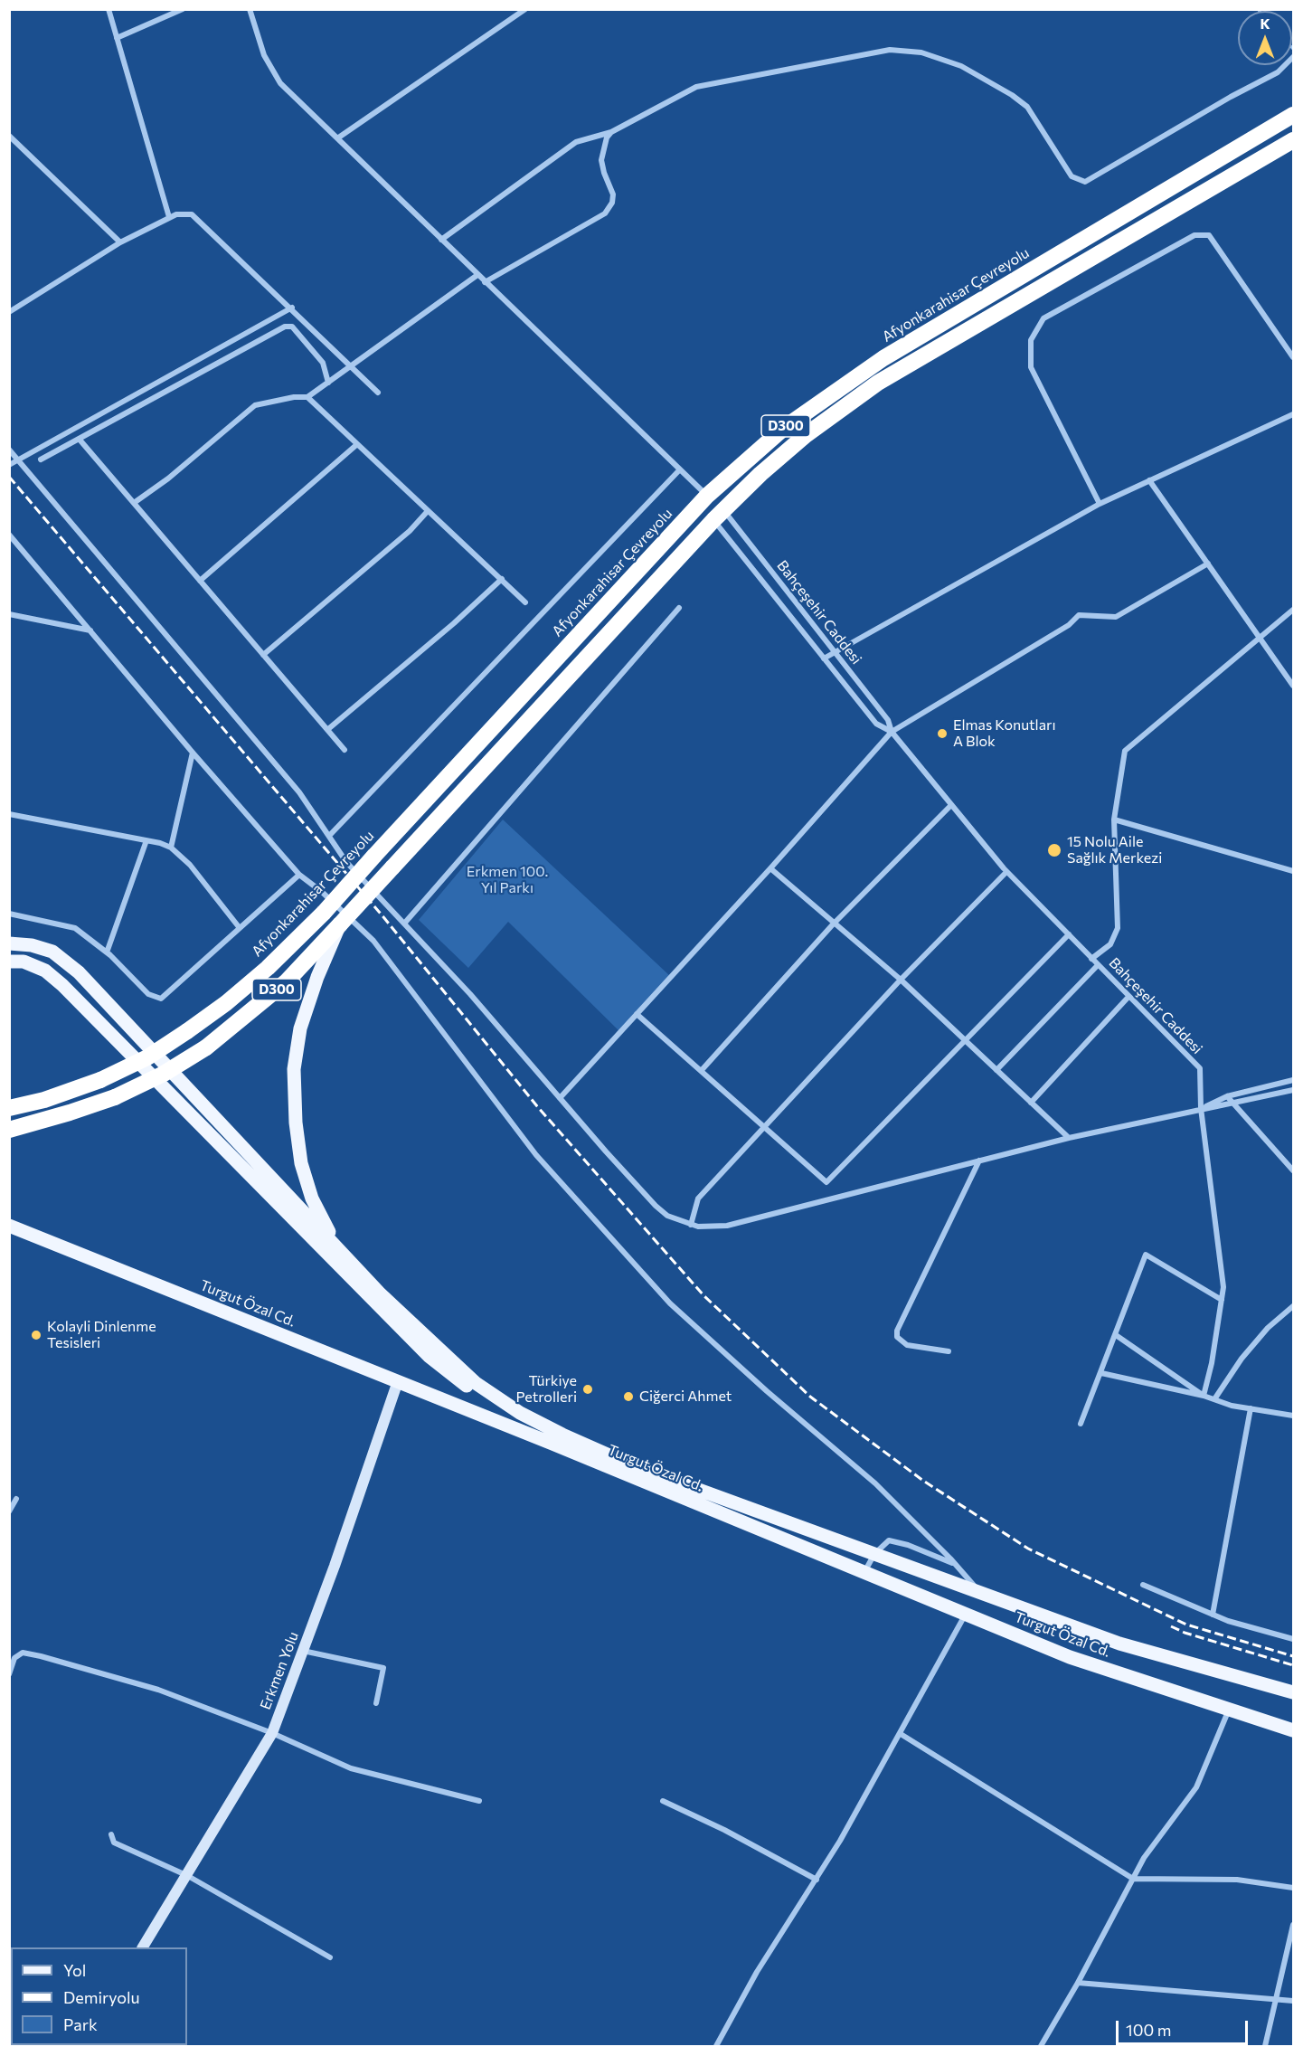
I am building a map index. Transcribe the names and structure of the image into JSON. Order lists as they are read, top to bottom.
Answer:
{
  "streets": {
    "highway": ["Afyonkarahisar Çevreyolu", "D300"],
    "main road": ["Turgut Özal Cd."],
    "street": ["Bahçeşehir Caddesi", "Erkmen Yolu"]
  },
  "crossings": [
    ["D300", "Bahçeşehir Caddesi"],
    ["Turgut Özal Cd.", "Erkmen Yolu"]
  ],
  "parks": ["Erkmen 100. Yıl Parkı"],
  "places": [
    "Elmas Konutları A Blok",
    "15 Nolu Aile Sağlık Merkezi",
    "Kolayli Dinlenme Tesisleri",
    "Türkiye Petrolleri",
    "Ciğerci Ahmet"
  ],
  "legend": ["Yol", "Demiryolu", "Park"],
  "scale_bar": "100 m",
  "north": "top"
}
